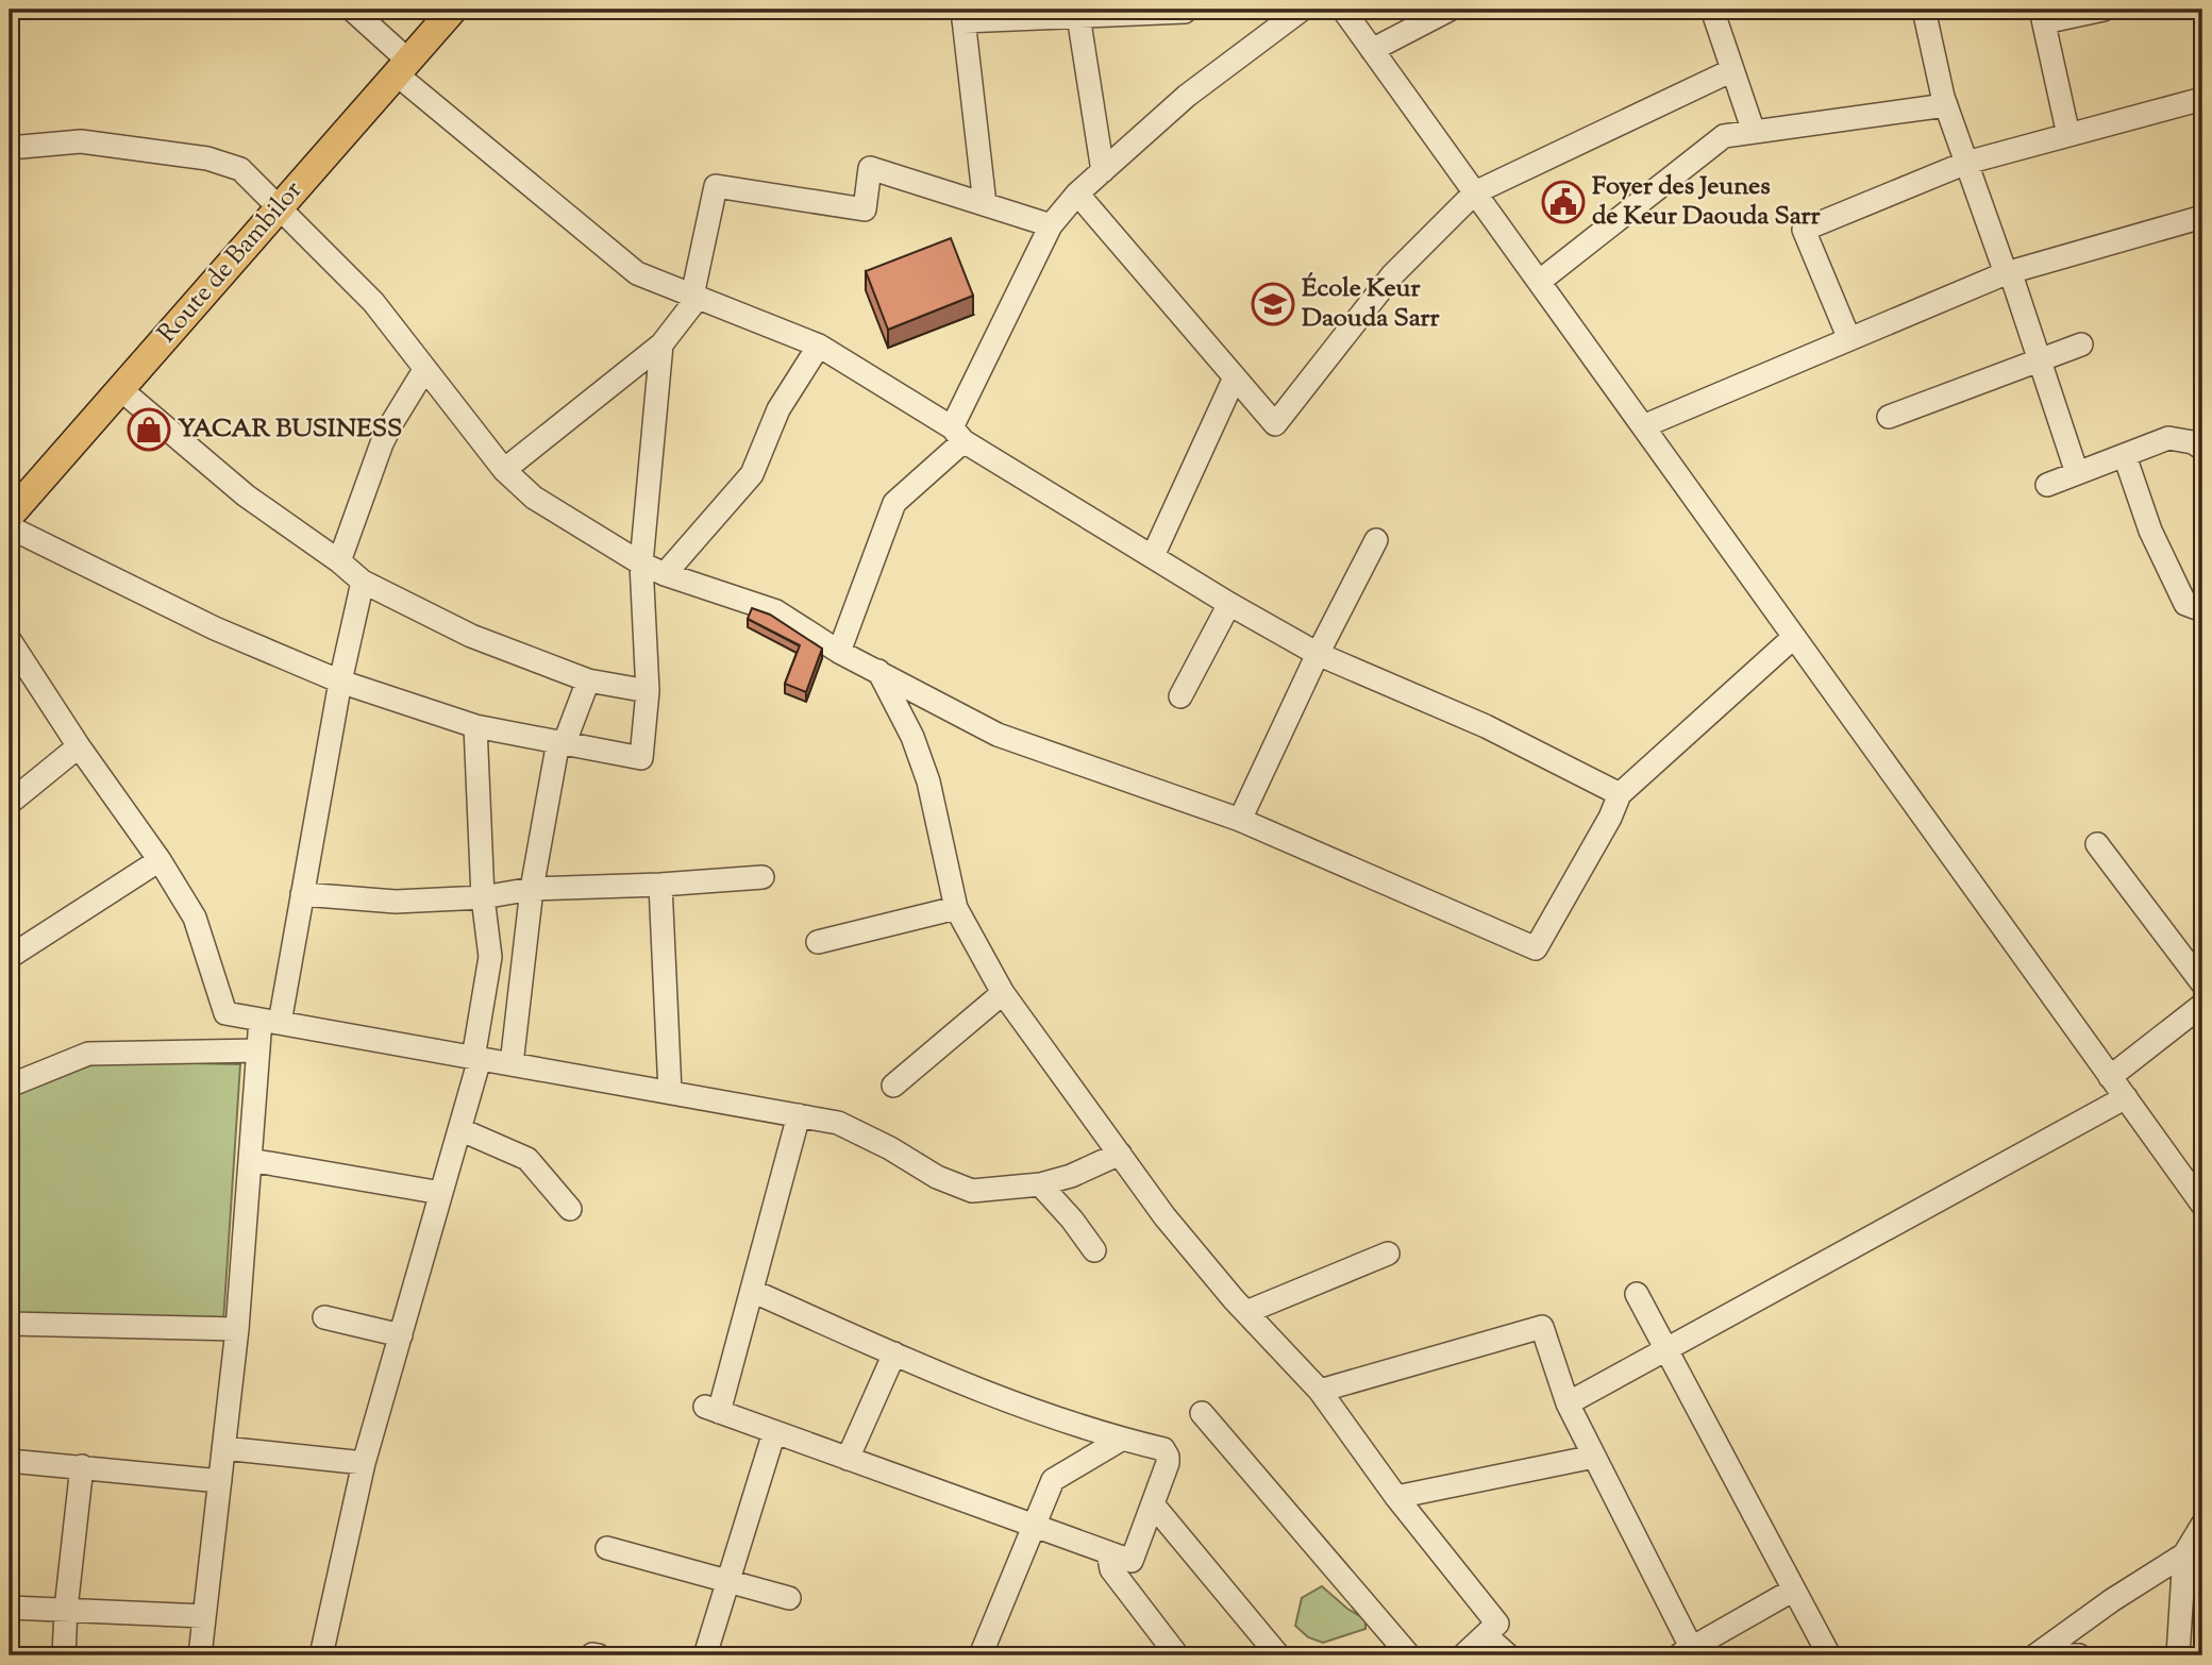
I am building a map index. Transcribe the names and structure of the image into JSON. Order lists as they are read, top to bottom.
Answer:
{
  "streets": {
    "main road": ["Route de Bambilor"]
  },
  "places": {
    "public building": ["Foyer des Jeunes de Keur Daouda Sarr"],
    "school or university": ["École Keur Daouda Sarr"],
    "shop": ["YACAR BUSINESS"]
  }
}
